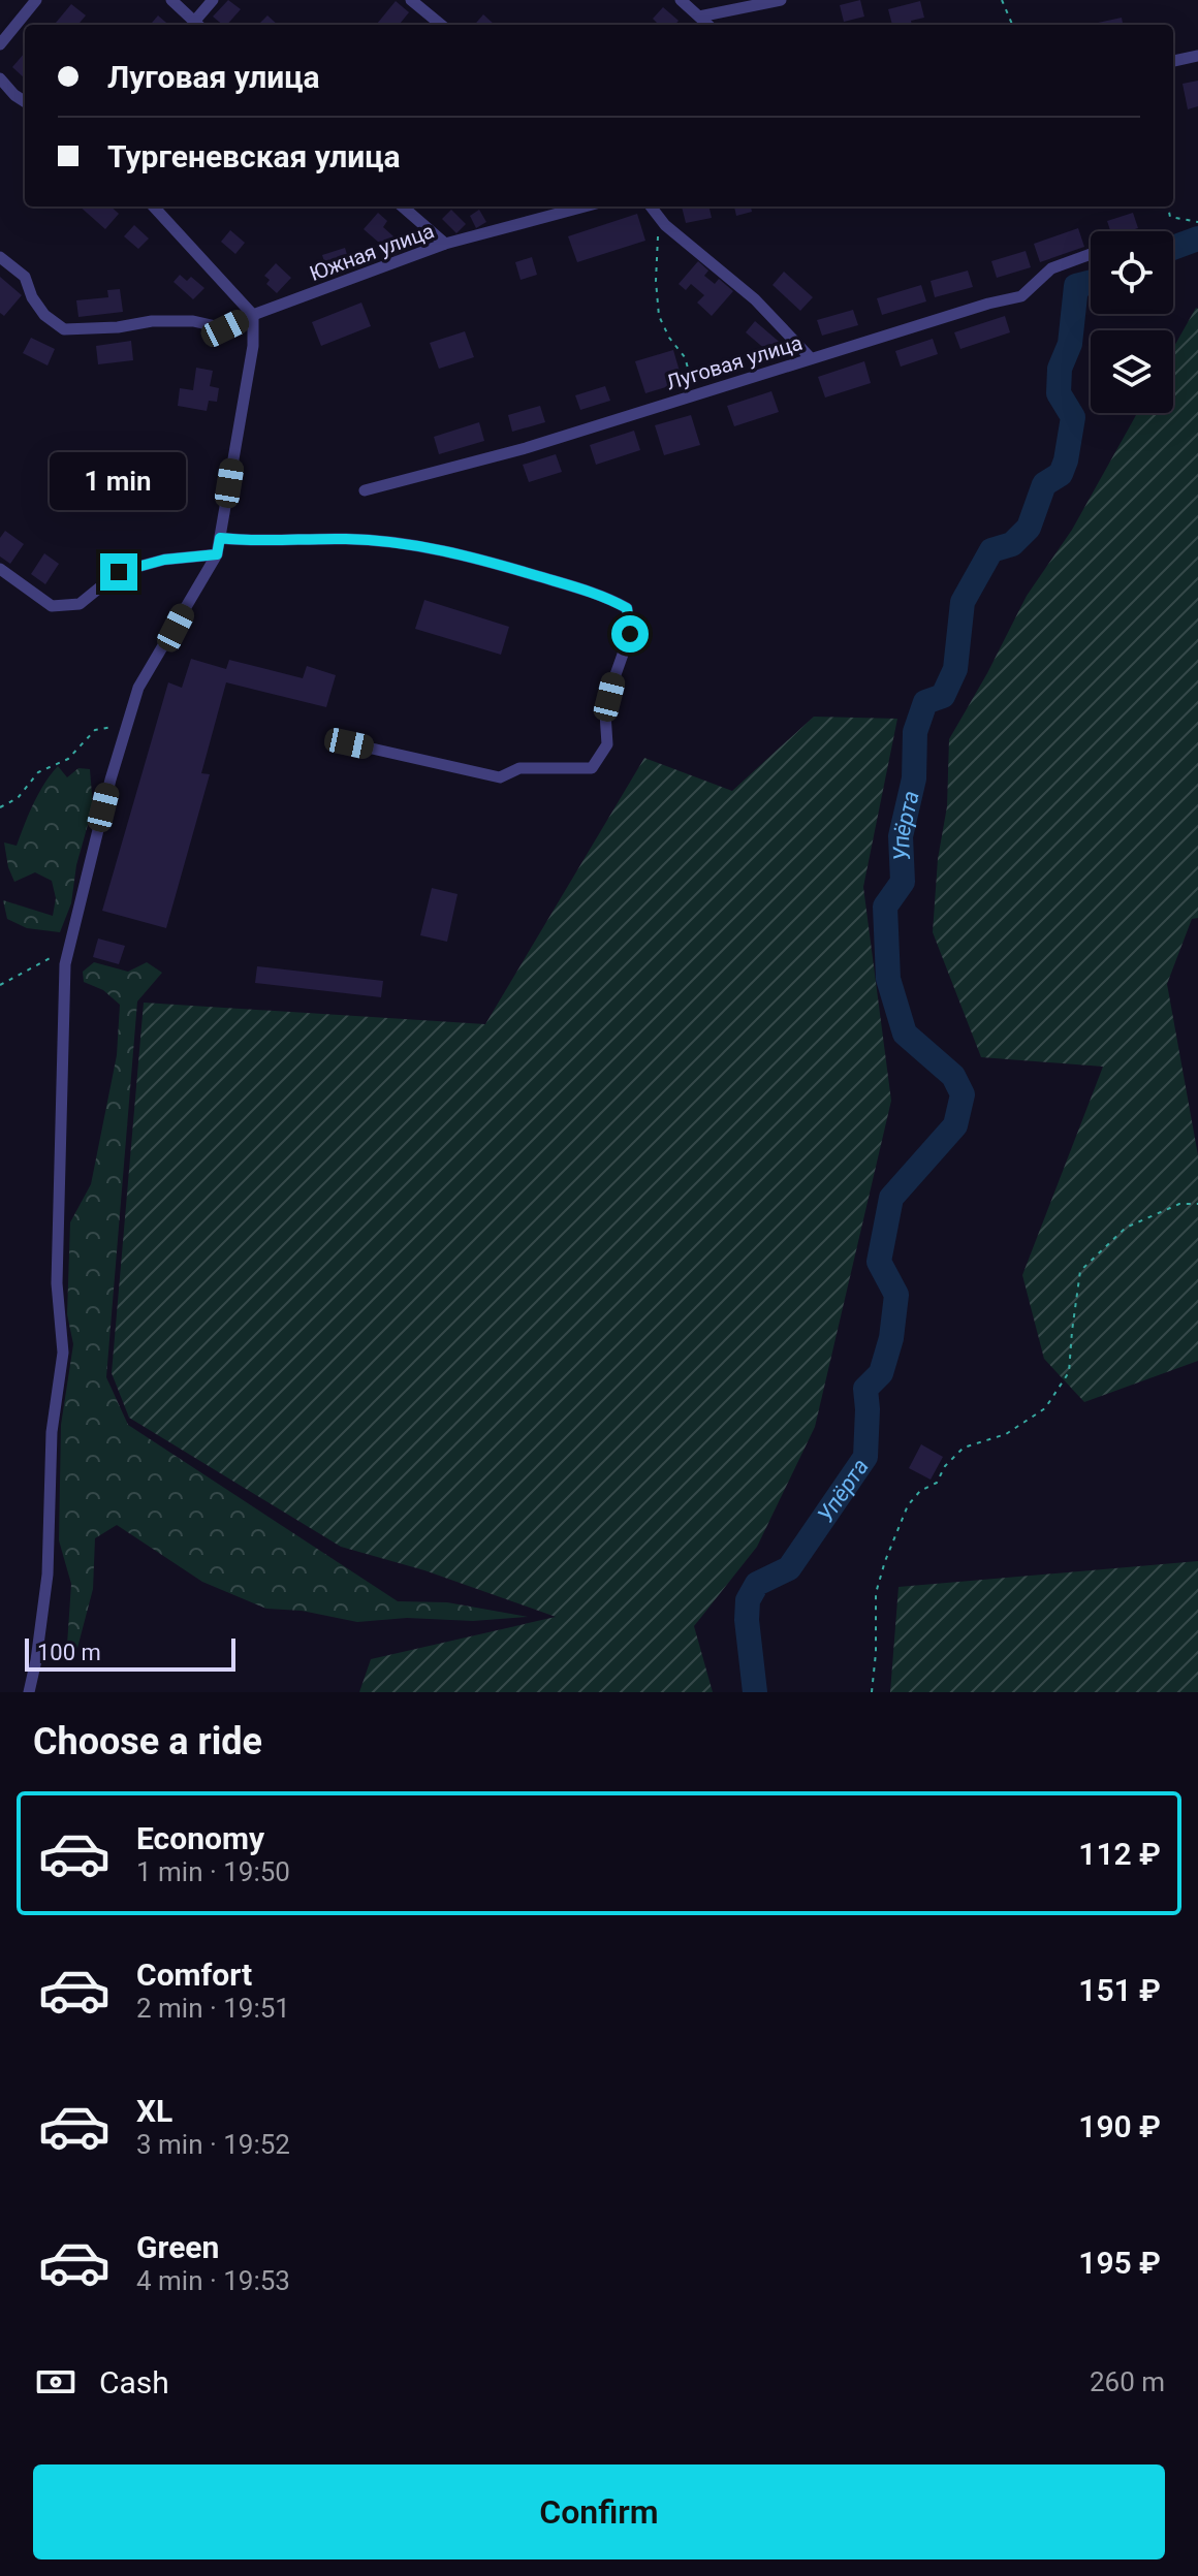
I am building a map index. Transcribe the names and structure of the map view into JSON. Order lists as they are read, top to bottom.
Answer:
{
  "streets": {
    "street": ["Южная улица", "Луговая улица"]
  },
  "water": ["Упёрта"],
  "scale_bar": "100 m",
  "page": {
    "banner": ["Луговая улица", "Тургеневская улица"],
    "bubble": "1 min",
    "scale": "100 m",
    "heading": "Choose a ride",
    "list": [
      {
        "name": "Economy",
        "note": "1 min · 19:50",
        "value": "112 ₽"
      },
      {
        "name": "Comfort",
        "note": "2 min · 19:51",
        "value": "151 ₽"
      },
      {
        "name": "XL",
        "note": "3 min · 19:52",
        "value": "190 ₽"
      },
      {
        "name": "Green",
        "note": "4 min · 19:53",
        "value": "195 ₽"
      }
    ],
    "pay": ["Cash", "260 m"],
    "buttons": "Confirm"
  }
}
